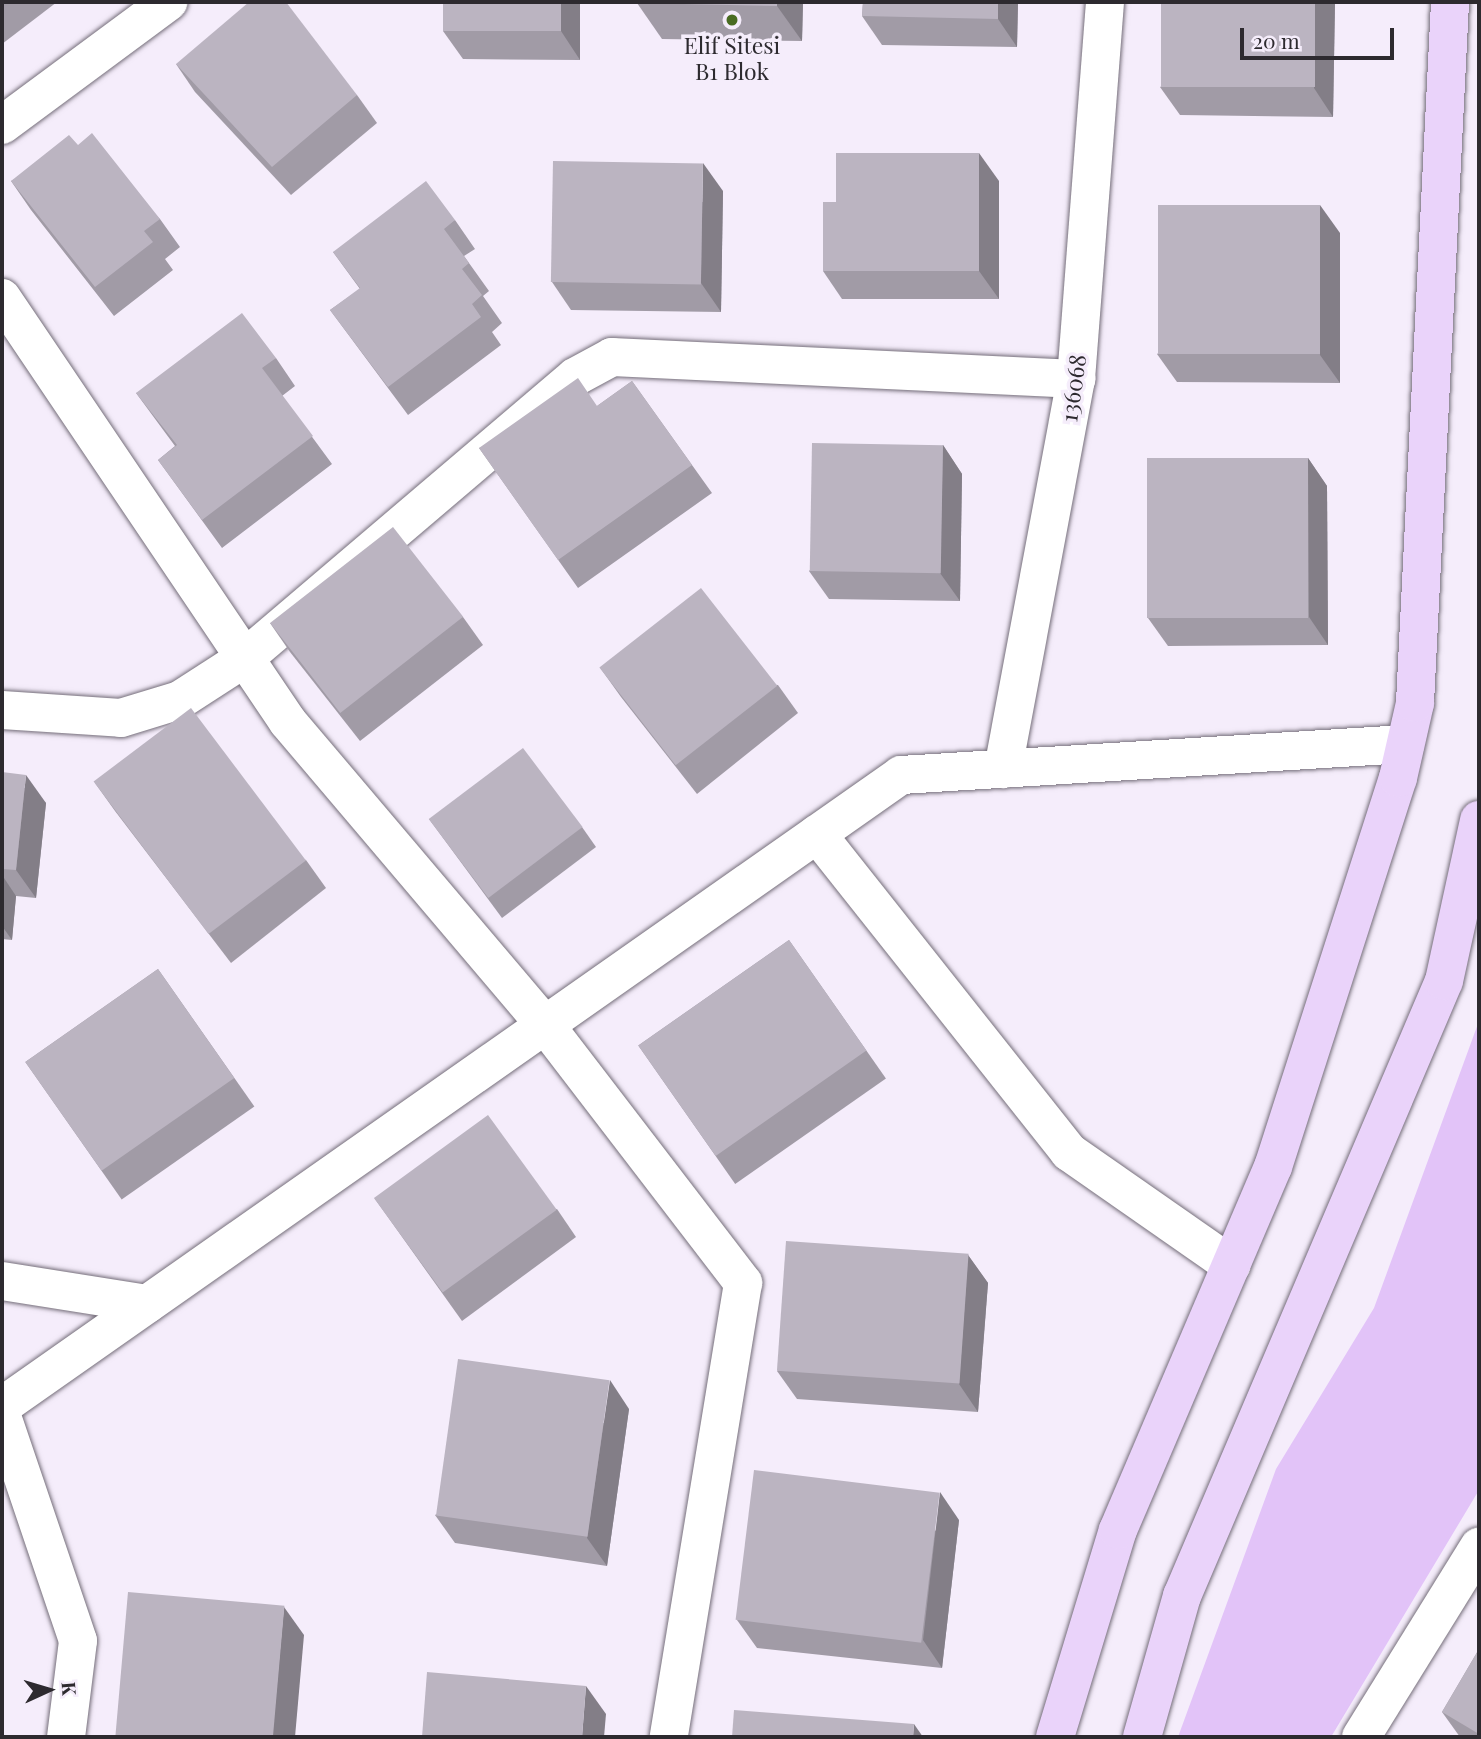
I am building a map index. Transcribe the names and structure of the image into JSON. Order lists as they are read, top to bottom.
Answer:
{
  "streets": {
    "street": ["136068"]
  },
  "places": ["Elif Sitesi B1 Blok"],
  "scale_bar": "20 m",
  "north": "right"
}
